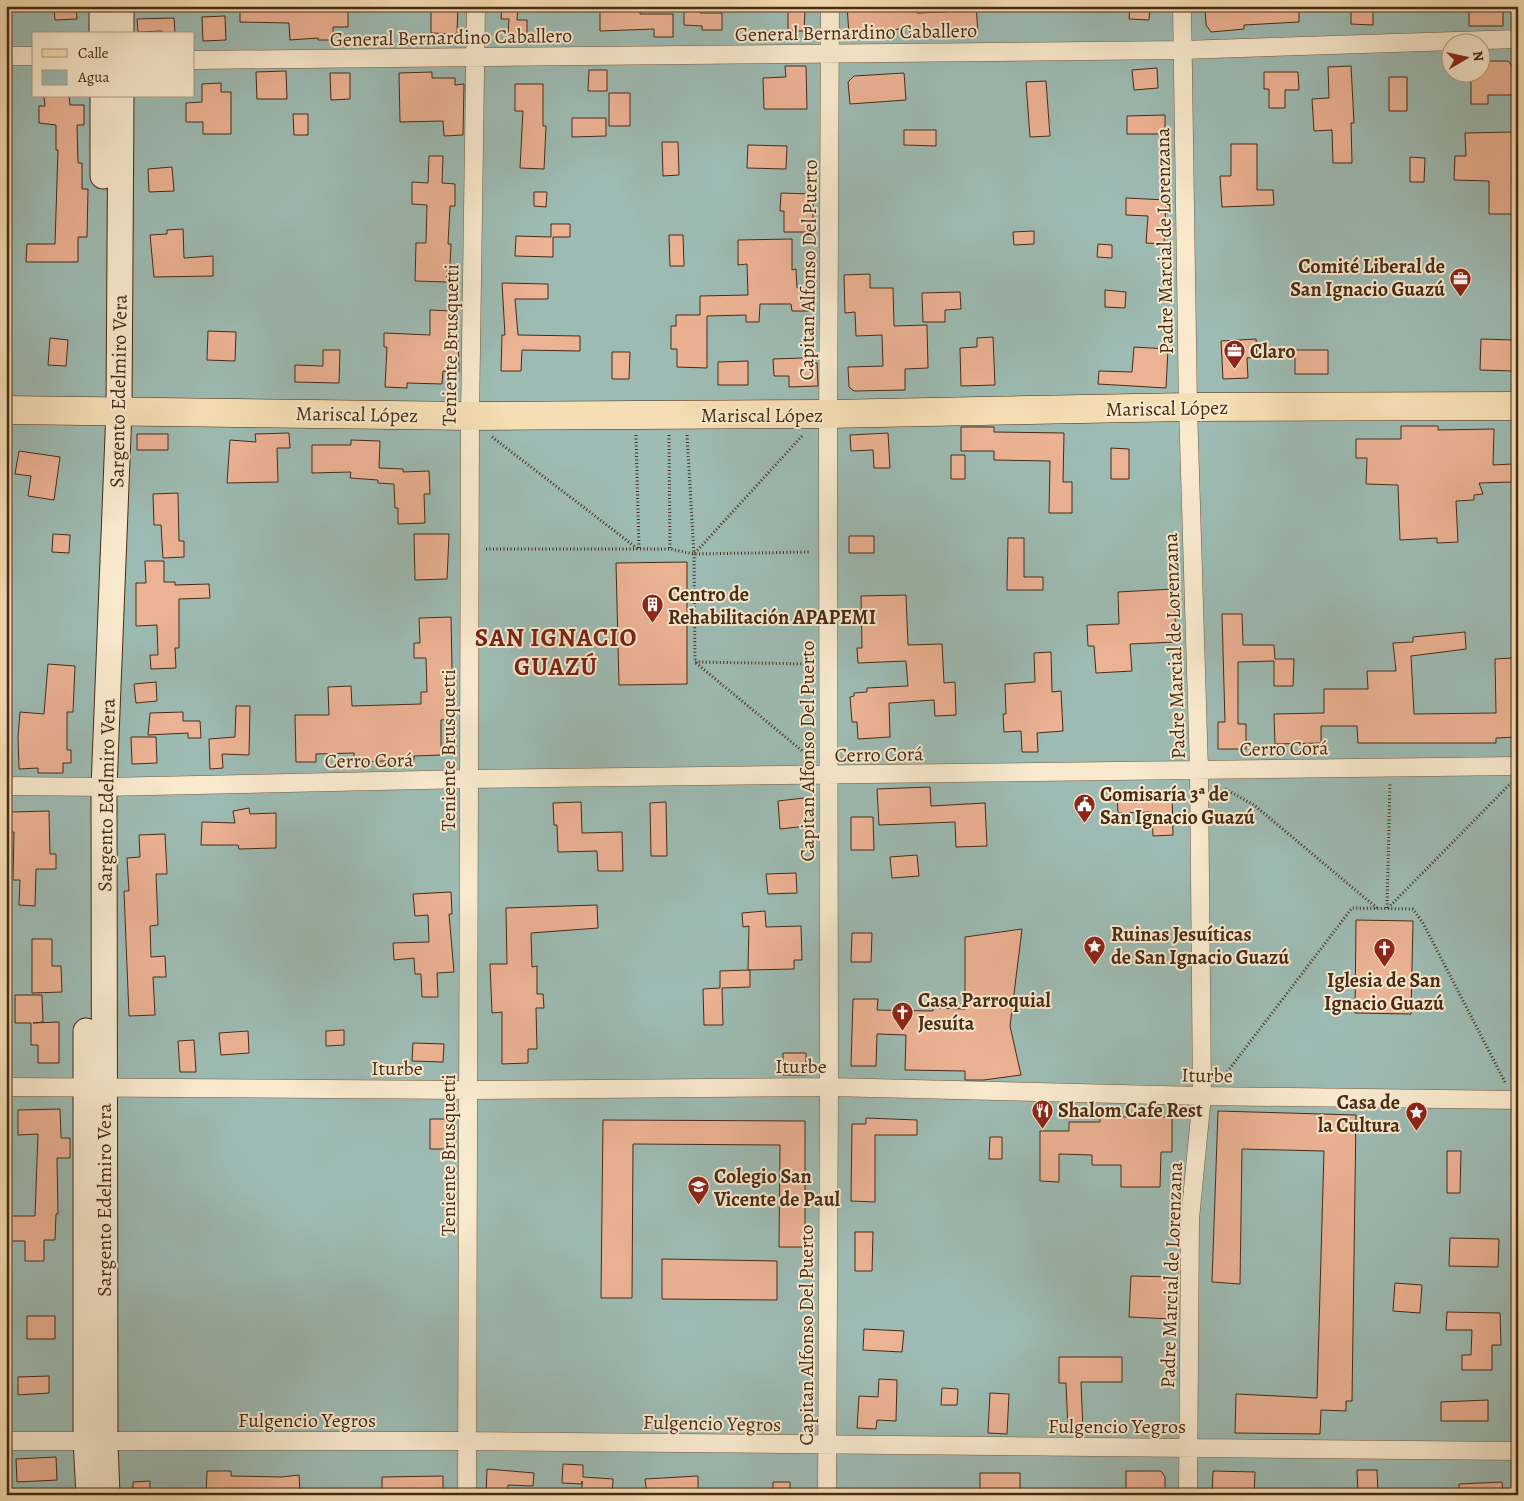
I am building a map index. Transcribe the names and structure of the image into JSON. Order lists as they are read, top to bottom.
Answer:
{
  "streets": {
    "main road": ["Mariscal López"],
    "street": [
      "General Bernardino Caballero",
      "Padre Marcial de Lorenzana",
      "Capitan Alfonso Del Puerto",
      "Teniente Brusquetti",
      "Sargento Edelmiro Vera",
      "Cerro Corá",
      "Iturbe",
      "Fulgencio Yegros"
    ]
  },
  "crossings": [
    ["General Bernardino Caballero", "Padre Marcial de Lorenzana"],
    ["General Bernardino Caballero", "Capitan Alfonso Del Puerto"],
    ["General Bernardino Caballero", "Teniente Brusquetti"],
    ["Padre Marcial de Lorenzana", "Mariscal López"],
    ["Padre Marcial de Lorenzana", "Cerro Corá"],
    ["Padre Marcial de Lorenzana", "Iturbe"],
    ["Padre Marcial de Lorenzana", "Fulgencio Yegros"],
    ["Capitan Alfonso Del Puerto", "Mariscal López"],
    ["Capitan Alfonso Del Puerto", "Cerro Corá"],
    ["Capitan Alfonso Del Puerto", "Iturbe"],
    ["Capitan Alfonso Del Puerto", "Fulgencio Yegros"],
    ["Teniente Brusquetti", "Mariscal López"],
    ["Teniente Brusquetti", "Cerro Corá"],
    ["Teniente Brusquetti", "Iturbe"],
    ["Teniente Brusquetti", "Fulgencio Yegros"],
    ["Sargento Edelmiro Vera", "Mariscal López"],
    ["Sargento Edelmiro Vera", "Cerro Corá"],
    ["Sargento Edelmiro Vera", "Iturbe"],
    ["Sargento Edelmiro Vera", "Fulgencio Yegros"]
  ],
  "districts": ["SAN IGNACIO GUAZÚ"],
  "places": {
    "office": ["Comité Liberal de San Ignacio Guazú", "Claro"],
    "building": ["Centro de Rehabilitación APAPEMI"],
    "public building": ["Comisaría 3ª de San Ignacio Guazú"],
    "place": ["Ruinas Jesuíticas de San Ignacio Guazú", "Casa de la Cultura"],
    "church": ["Iglesia de San Ignacio Guazú", "Casa Parroquial Jesuíta"],
    "restaurant": ["Shalom Cafe Rest"],
    "school or university": ["Colegio San Vicente de Paul"]
  },
  "legend": ["Calle", "Agua"],
  "north": "right"
}
